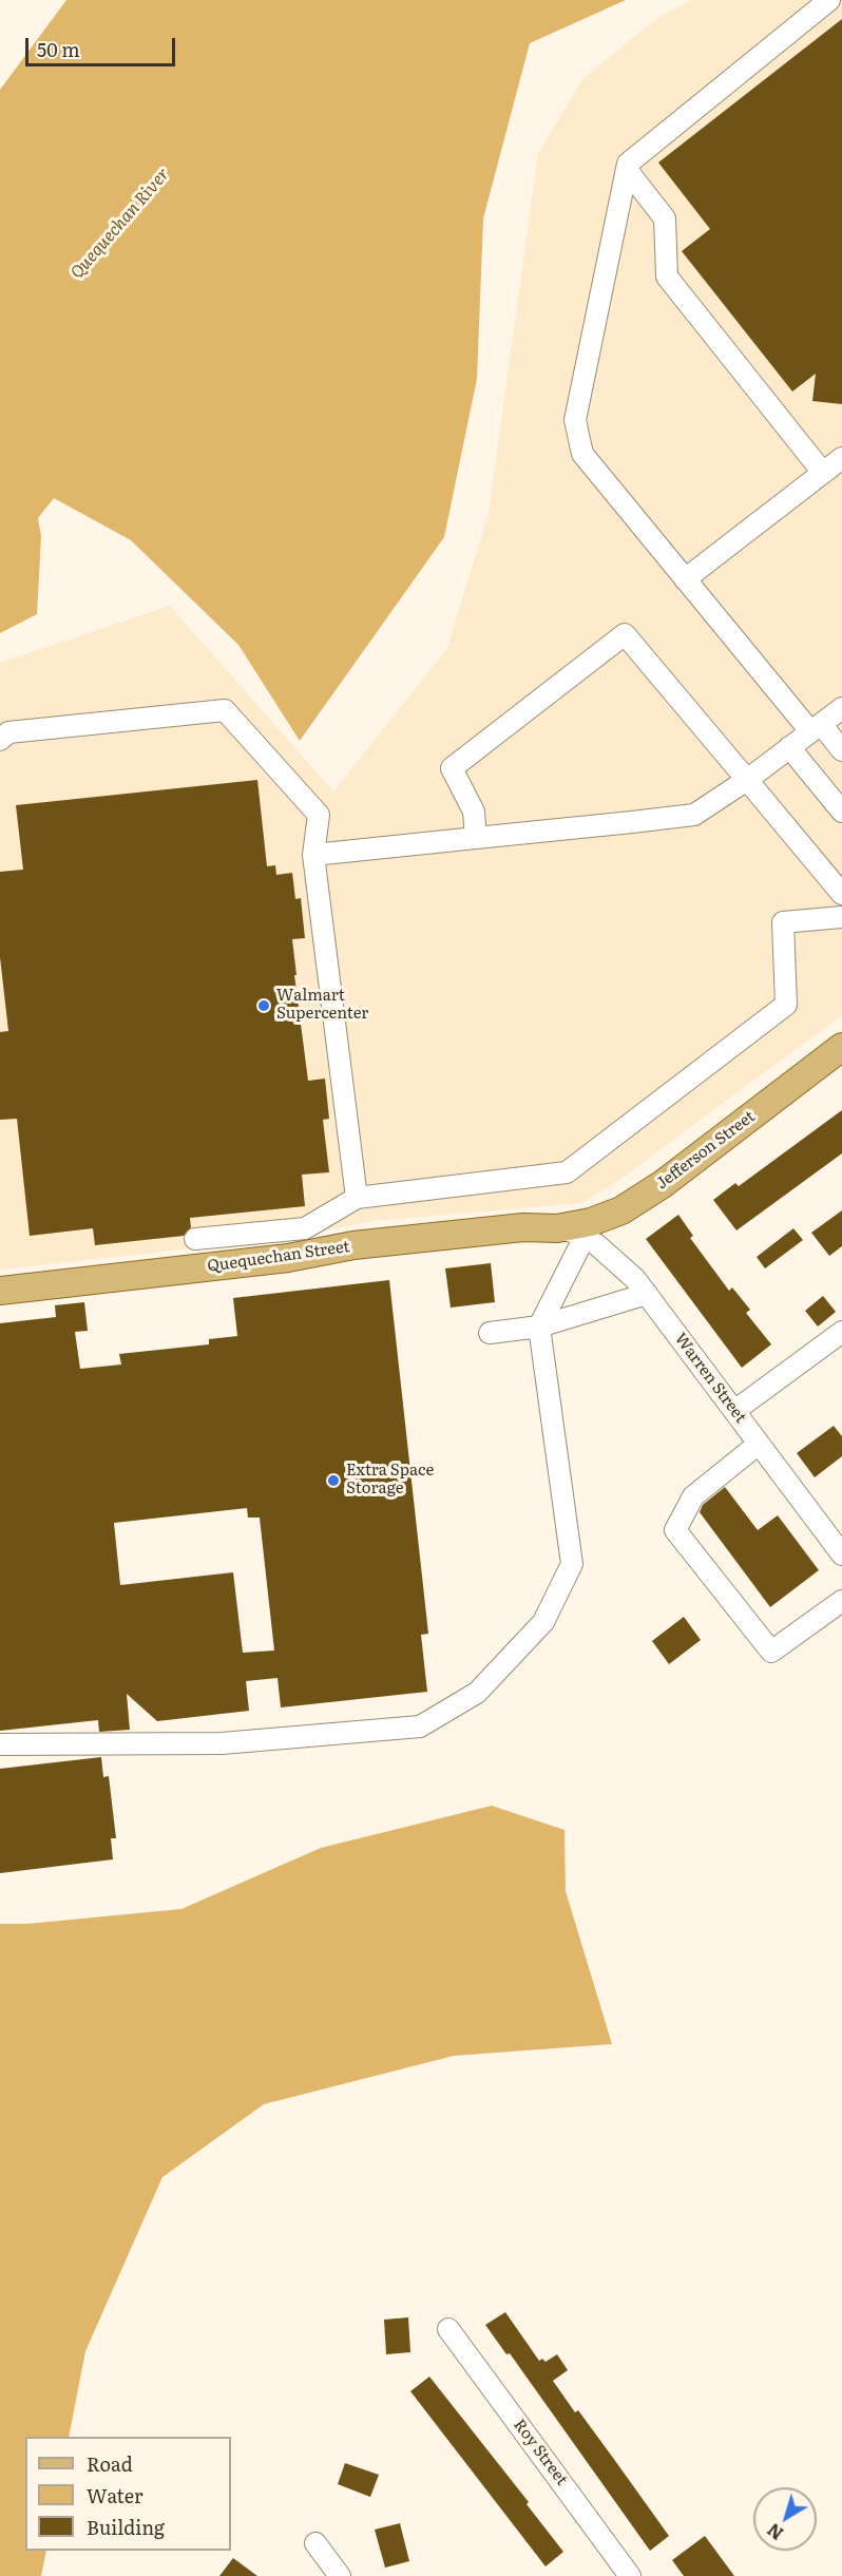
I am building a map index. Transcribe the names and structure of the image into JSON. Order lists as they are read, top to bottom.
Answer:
{
  "streets": {
    "main road": ["Jefferson Street", "Quequechan Street"],
    "street": ["Warren Street", "Roy Street"]
  },
  "crossings": [
    ["Jefferson Street", "Quequechan Street"],
    ["Jefferson Street", "Warren Street"],
    ["Quequechan Street", "Warren Street"]
  ],
  "water": ["Quequechan River"],
  "places": ["Walmart Supercenter", "Extra Space Storage"],
  "legend": ["Road", "Water", "Building"],
  "scale_bar": "50 m",
  "north": "bottom left"
}
